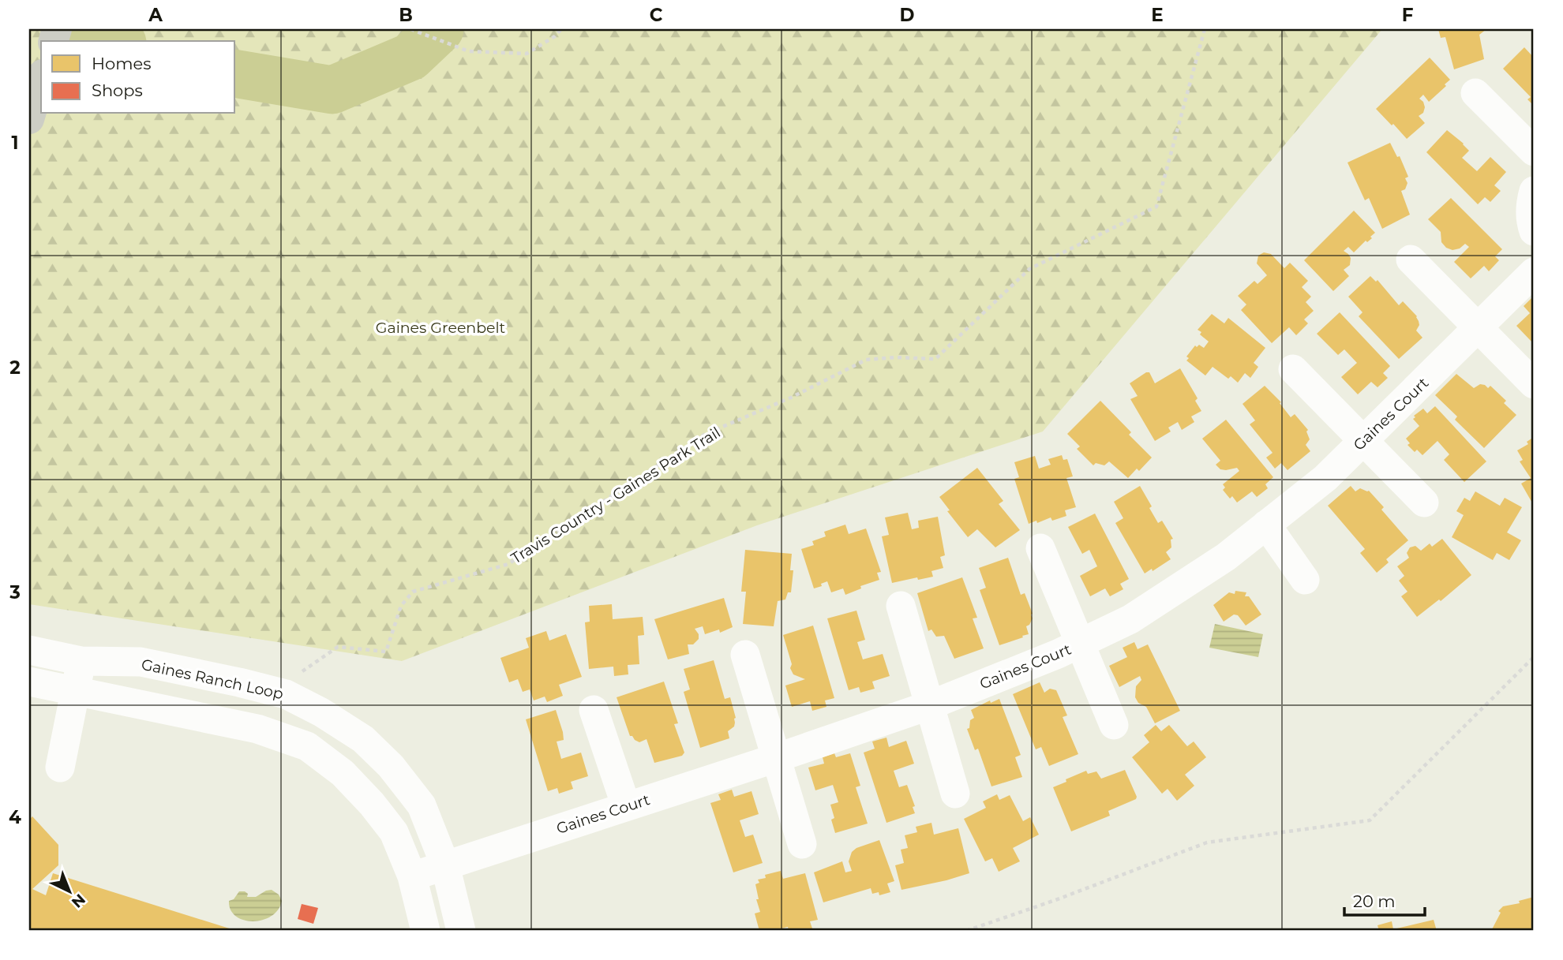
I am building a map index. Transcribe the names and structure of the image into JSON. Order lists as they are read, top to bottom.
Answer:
{
  "streets": {
    "street": ["Gaines Court", "Gaines Ranch Loop"],
    "path": ["Travis Country - Gaines Park Trail"]
  },
  "crossings": [
    ["Gaines Court", "Gaines Ranch Loop"],
    ["Travis Country - Gaines Park Trail", "Gaines Ranch Loop"]
  ],
  "parks": ["Gaines Greenbelt"],
  "legend": ["Homes", "Shops"],
  "scale_bar": "20 m",
  "north": "bottom right",
  "grid": {
    "columns": [
      "A",
      "B",
      "C",
      "D",
      "E",
      "F"
    ],
    "rows": [
      "1",
      "2",
      "3",
      "4"
    ]
  }
}
